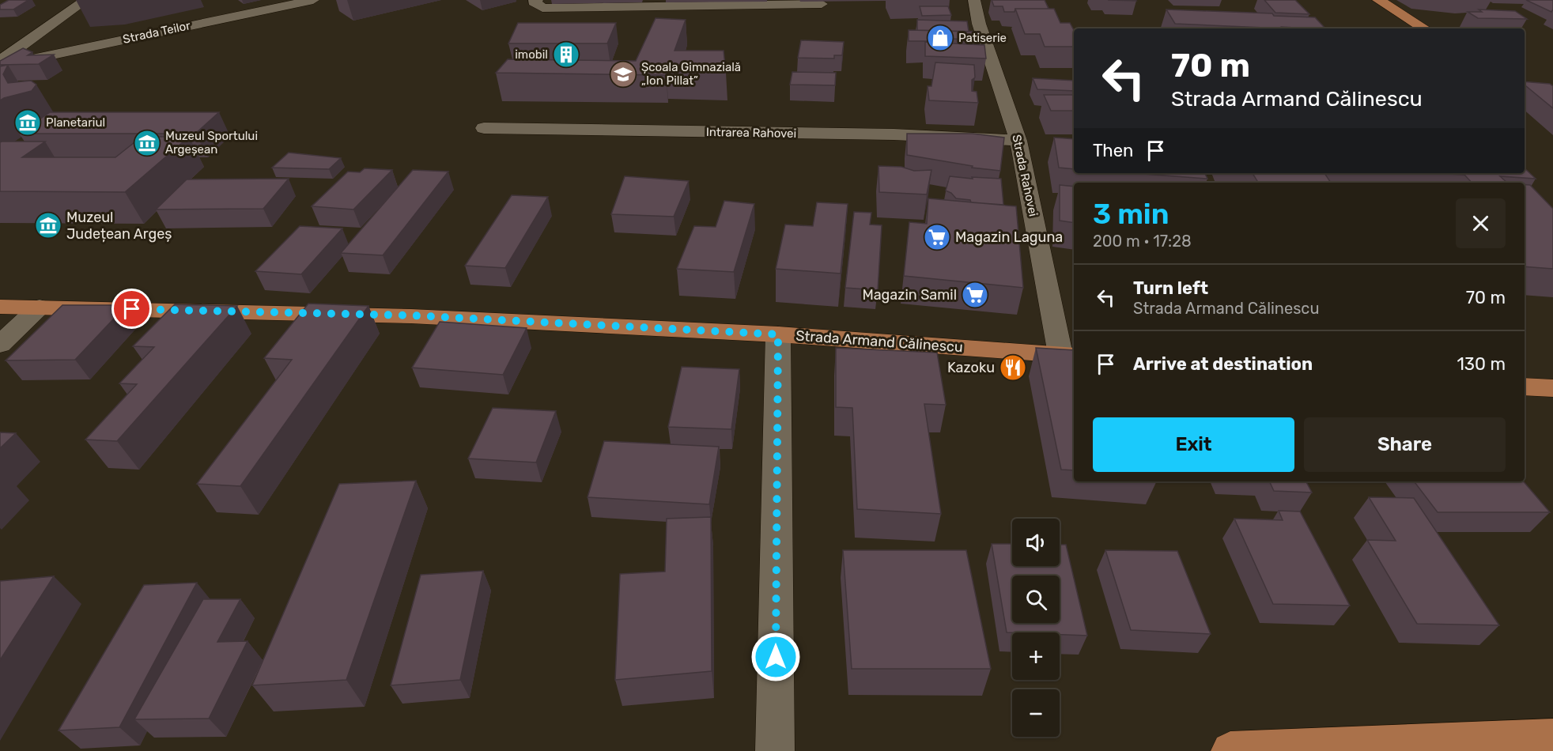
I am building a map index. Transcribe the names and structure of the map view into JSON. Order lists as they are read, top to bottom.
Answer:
{
  "streets": {
    "main road": ["Strada Armand Călinescu"],
    "street": ["Strada Teilor", "Intrarea Rahovei", "Strada Rahovei"]
  },
  "crossings": [
    ["Intrarea Rahovei", "Strada Rahovei"],
    ["Strada Rahovei", "Strada Armand Călinescu"]
  ],
  "places": {
    "shop": ["Patiserie"],
    "building": ["imobil"],
    "school or university": ["Școala Gimnazială „Ion Pillat”"],
    "museum": ["Planetariul", "Muzeul Sportului Argeșean", "Muzeul Județean Argeș"],
    "supermarket": ["Magazin Laguna", "Magazin Samil"],
    "restaurant": ["Kazoku"]
  },
  "page": {
    "turn": ["70 m", "Strada Armand Călinescu"],
    "then": "Then",
    "heading": ["3 min", "200 m · 17:28"],
    "list": [
      {
        "name": "Turn left",
        "note": "Strada Armand Călinescu",
        "value": "70 m"
      },
      {
        "name": "Arrive at destination",
        "value": "130 m"
      }
    ],
    "buttons": ["Exit", "Share"],
    "map_buttons": ["+", "−"]
  }
}
